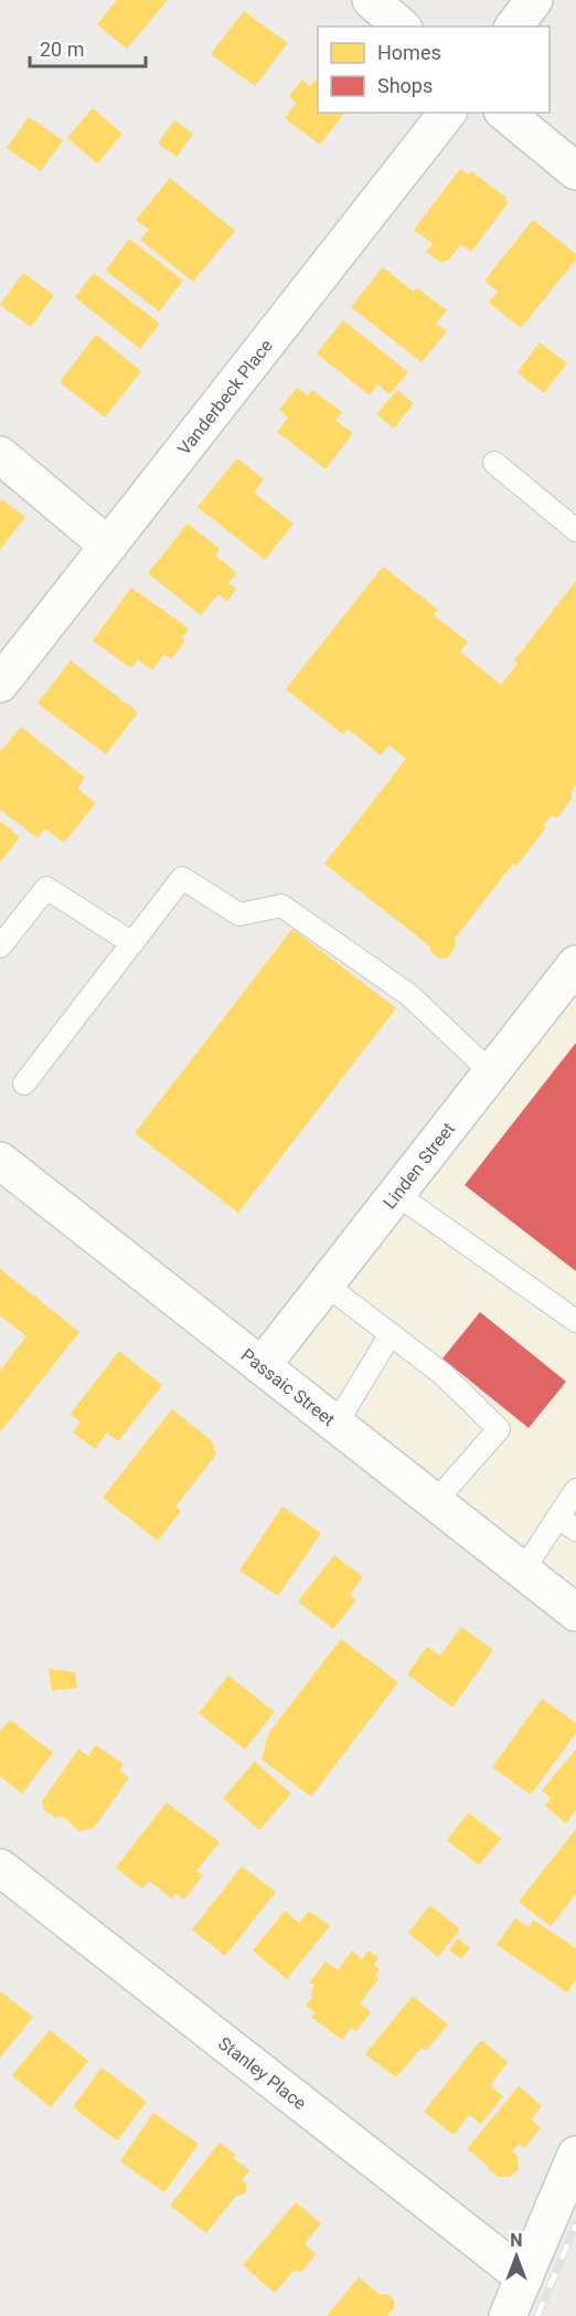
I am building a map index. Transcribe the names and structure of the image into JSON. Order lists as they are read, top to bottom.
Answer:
{
  "streets": {
    "street": [
      "Vanderbeck Place",
      "Linden Street",
      "Passaic Street",
      "Stanley Place"
    ]
  },
  "crossings": [
    ["Linden Street", "Passaic Street"]
  ],
  "legend": ["Homes", "Shops"],
  "scale_bar": "20 m",
  "north": "top"
}
